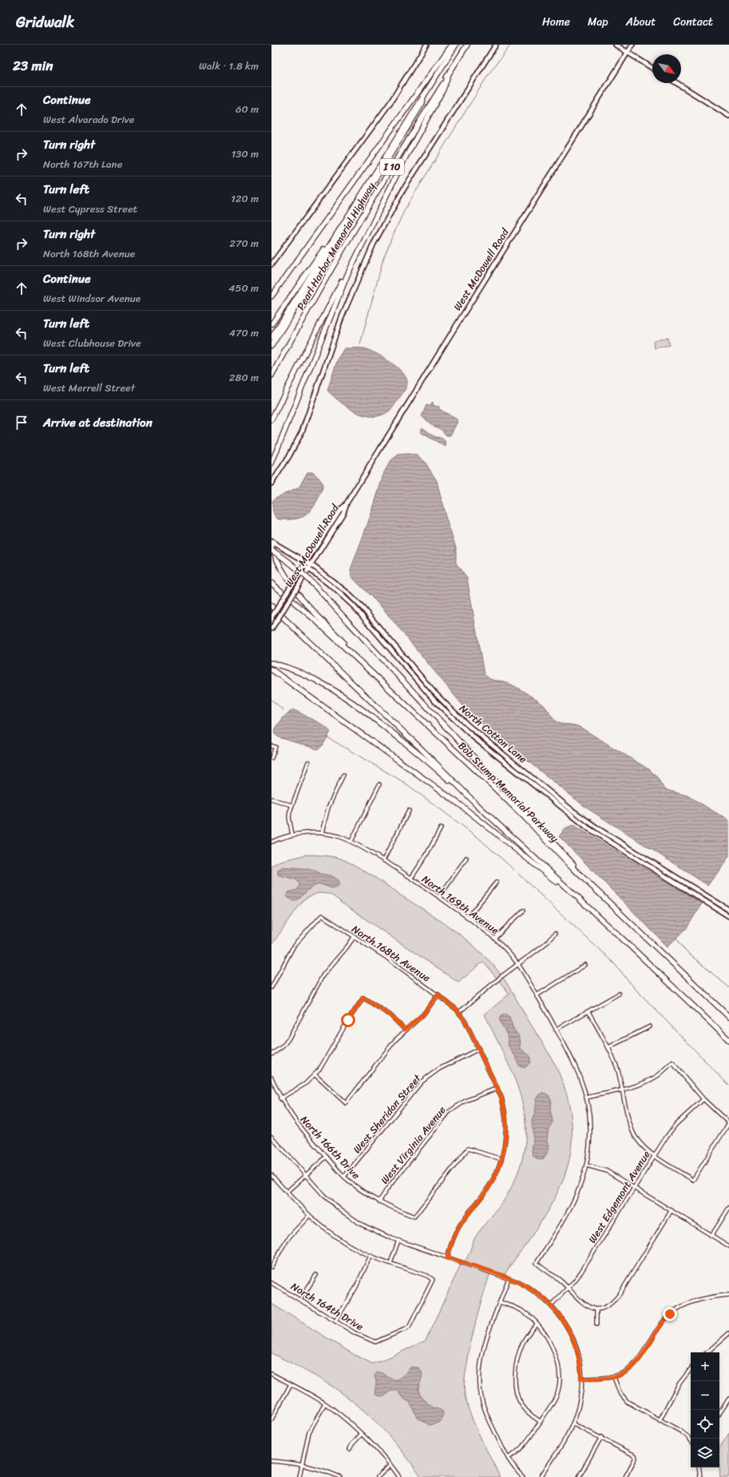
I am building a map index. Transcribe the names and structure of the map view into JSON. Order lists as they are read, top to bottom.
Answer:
{
  "streets": {
    "highway": ["I 10", "Pearl Harbor Memorial Highway", "Bob Stump Memorial Parkway"],
    "main road": ["West McDowell Road", "North Cotton Lane"],
    "street": [
      "North 169th Avenue",
      "North 168th Avenue",
      "West Sheridan Street",
      "West Virginia Avenue",
      "North 166th Drive",
      "West Edgemont Avenue",
      "North 164th Drive"
    ]
  },
  "crossings": [
    ["West McDowell Road", "North Cotton Lane"],
    ["North 169th Avenue", "West Edgemont Avenue"],
    ["North 168th Avenue", "West Sheridan Street"],
    ["North 168th Avenue", "West Virginia Avenue"],
    ["North 168th Avenue", "North 166th Drive"],
    ["West Sheridan Street", "North 166th Drive"],
    ["West Virginia Avenue", "North 166th Drive"]
  ],
  "north": "bottom right",
  "page": {
    "header": "Gridwalk",
    "nav": [
      "Home",
      "Map",
      "About",
      "Contact"
    ],
    "heading": ["23 min", "Walk · 1.8 km"],
    "list": [
      ["Continue", "West Alvarado Drive", "60 m"],
      ["Turn right", "North 167th Lane", "130 m"],
      ["Turn left", "West Cypress Street", "120 m"],
      ["Turn right", "North 168th Avenue", "270 m"],
      ["Continue", "West Windsor Avenue", "450 m"],
      ["Turn left", "West Clubhouse Drive", "470 m"],
      ["Turn left", "West Merrell Street", "280 m"],
      "Arrive at destination"
    ],
    "map_buttons": ["+", "−"]
  }
}
